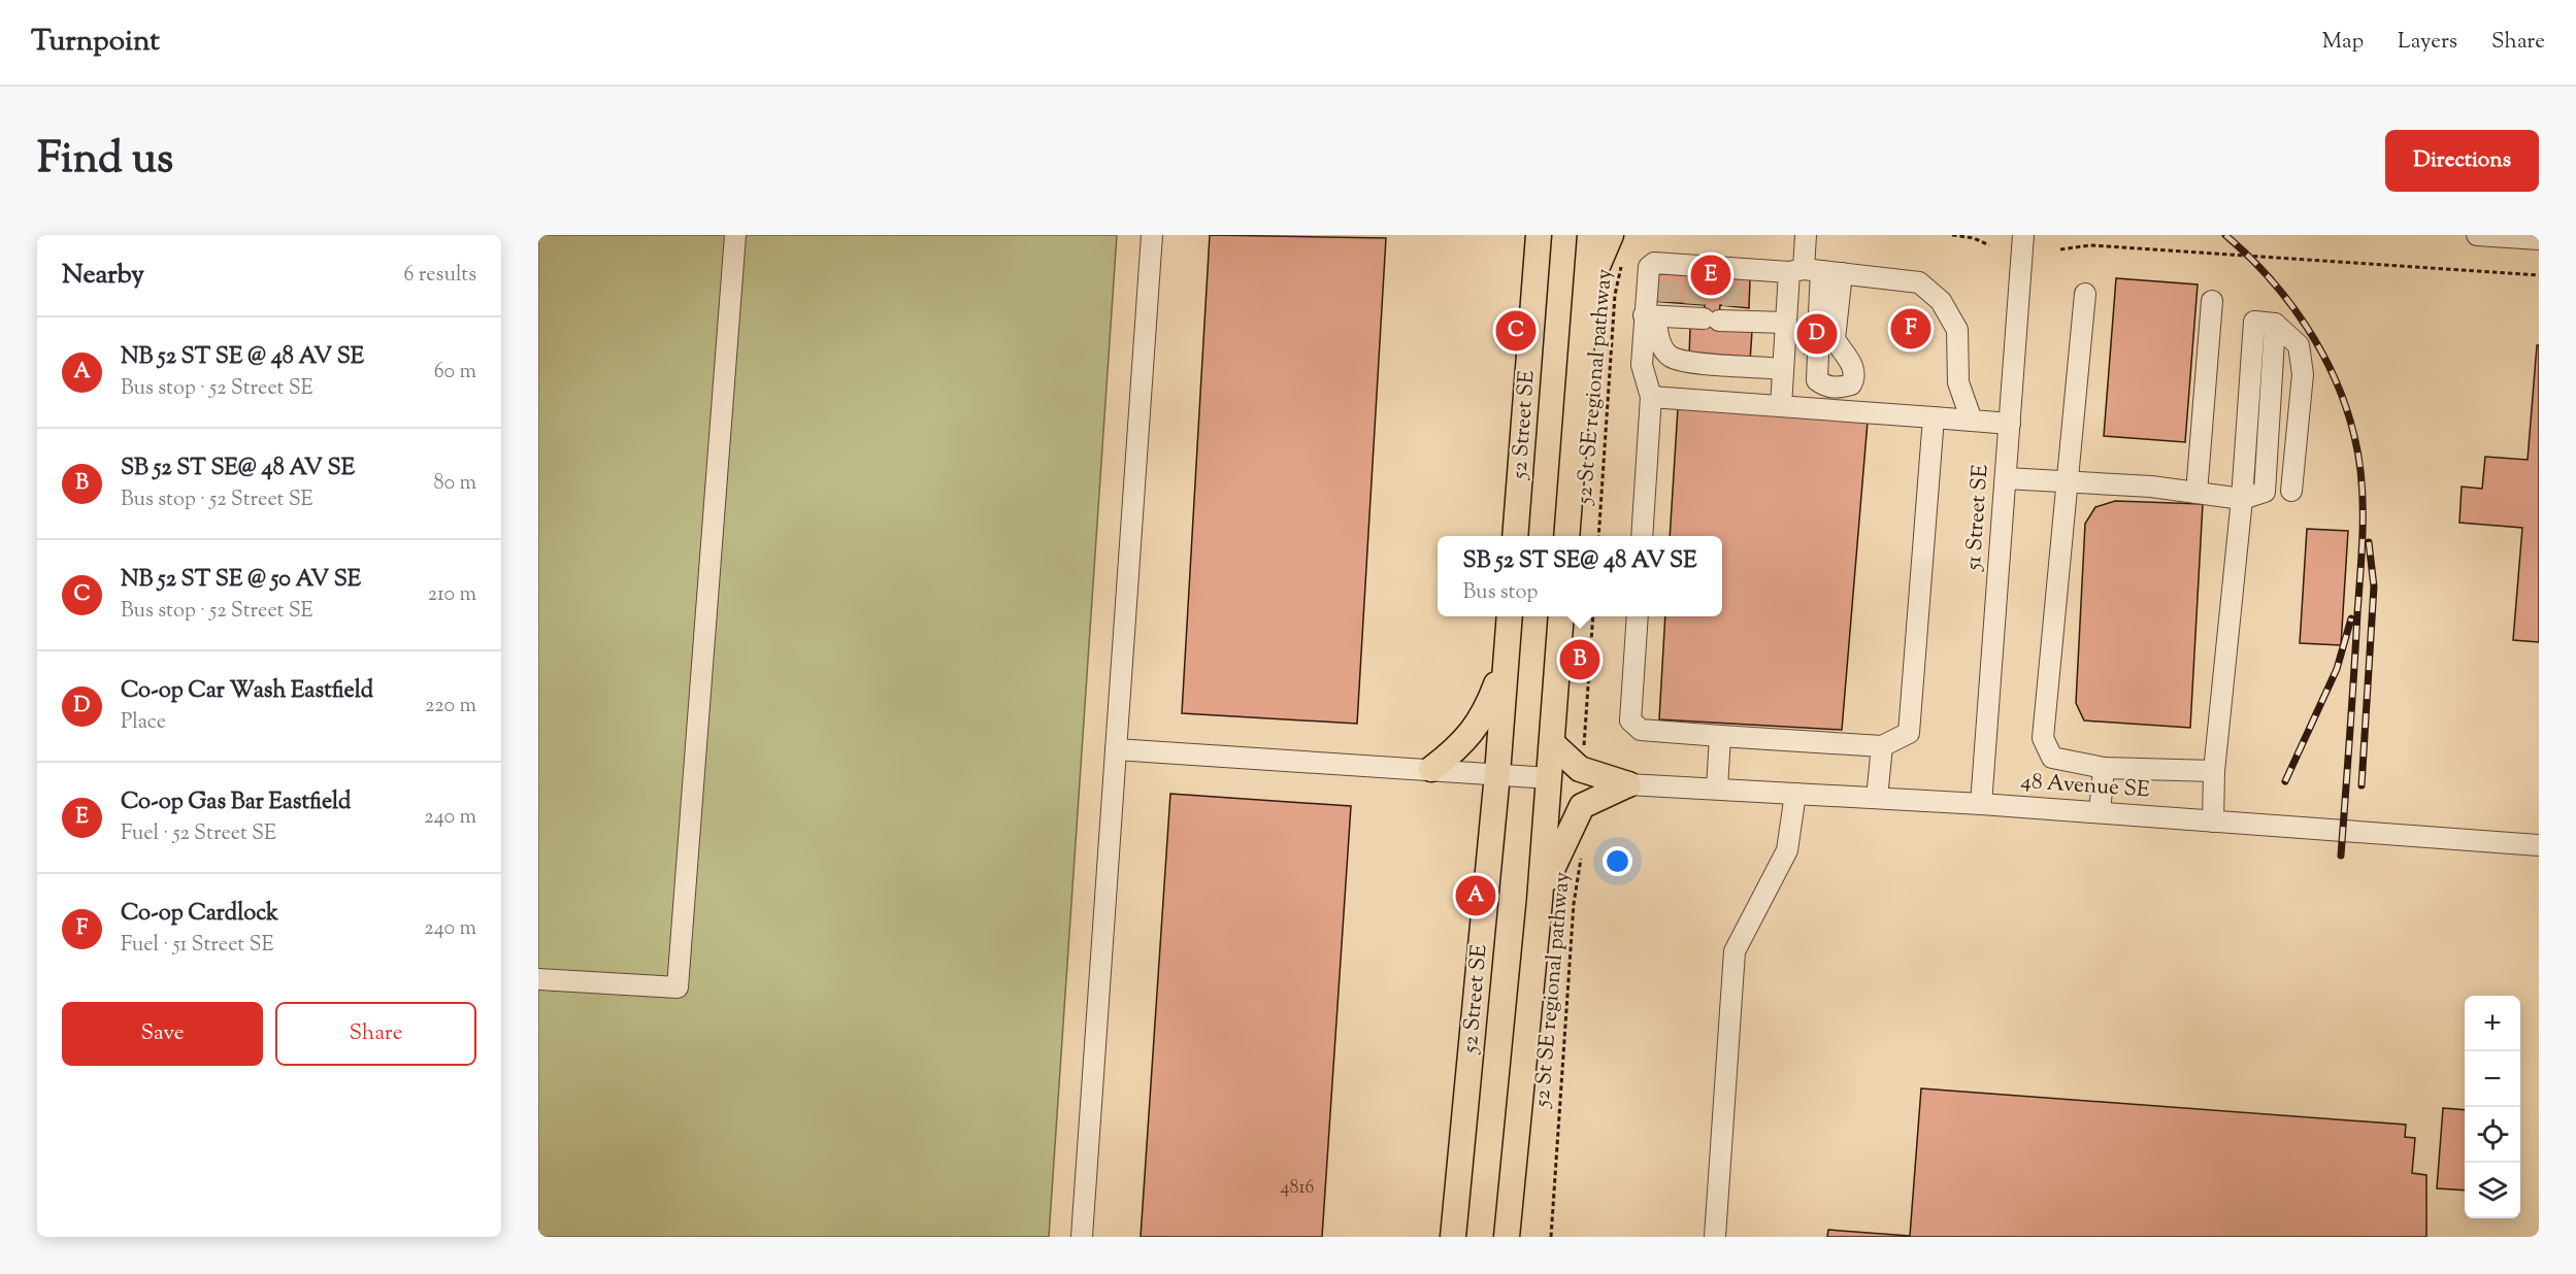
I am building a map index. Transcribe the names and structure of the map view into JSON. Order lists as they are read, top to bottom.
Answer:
{
  "streets": {
    "main road": ["52 Street SE"],
    "street": ["51 Street SE", "48 Avenue SE"],
    "path": ["52 St SE regional pathway"]
  },
  "crossings": [
    ["51 Street SE", "48 Avenue SE"]
  ],
  "house_numbers": ["4816"],
  "page": {
    "header": "Turnpoint",
    "nav": ["Map", "Layers", "Share"],
    "title": "Find us",
    "buttons": [
      "Directions",
      ["Save", "Share"]
    ],
    "heading": ["Nearby", "6 results"],
    "pins": [
      "E",
      "F",
      "C",
      "D",
      "B",
      "A"
    ],
    "list": [
      {
        "mark": "A",
        "name": "NB 52 ST SE @ 48 AV SE",
        "note": "Bus stop · 52 Street SE",
        "value": "60 m"
      },
      {
        "mark": "B",
        "name": "SB 52 ST SE@ 48 AV SE",
        "note": "Bus stop · 52 Street SE",
        "value": "80 m"
      },
      {
        "mark": "C",
        "name": "NB 52 ST SE @ 50 AV SE",
        "note": "Bus stop · 52 Street SE",
        "value": "210 m"
      },
      {
        "mark": "D",
        "name": "Co-op Car Wash Eastfield",
        "note": "Place",
        "value": "220 m"
      },
      {
        "mark": "E",
        "name": "Co-op Gas Bar Eastfield",
        "note": "Fuel · 52 Street SE",
        "value": "240 m"
      },
      {
        "mark": "F",
        "name": "Co-op Cardlock",
        "note": "Fuel · 51 Street SE",
        "value": "240 m"
      }
    ],
    "popup": ["SB 52 ST SE@ 48 AV SE", "Bus stop"],
    "map_buttons": ["+", "−"]
  }
}
